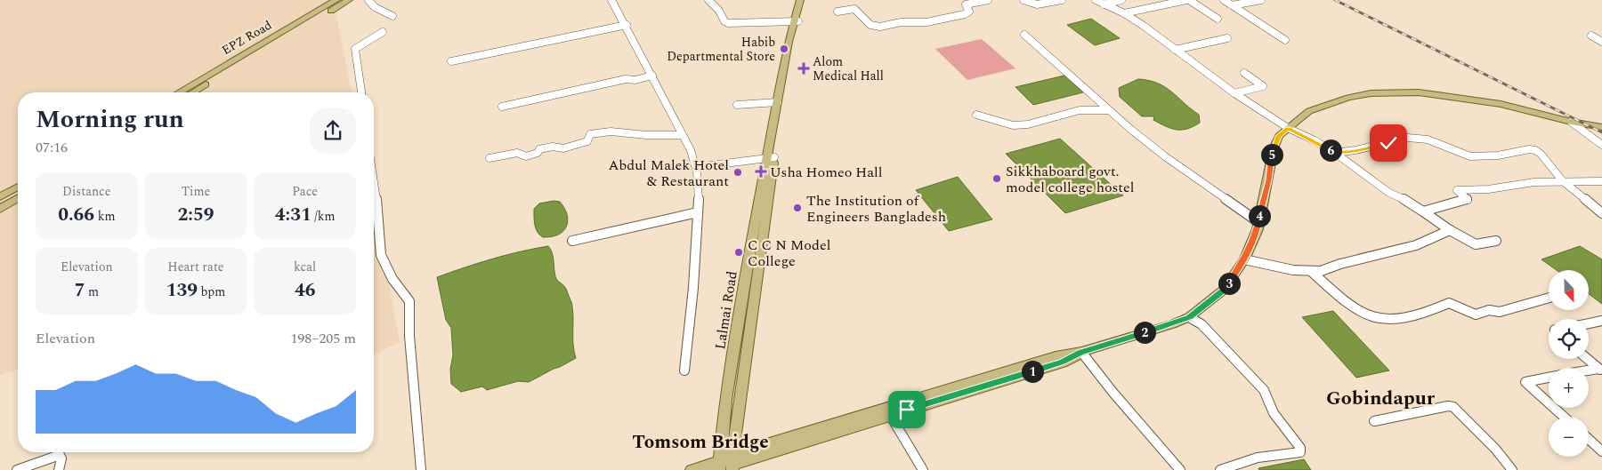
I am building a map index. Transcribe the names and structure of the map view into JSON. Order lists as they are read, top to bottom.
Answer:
{
  "streets": {
    "main road": ["EPZ Road", "Lalmai Road"]
  },
  "districts": ["Gobindapur", "Tomsom Bridge"],
  "places": {
    "other": [
      "Habib Departmental Store",
      "Abdul Malek Hotel & Restaurant",
      "Sikkhaboard govt. model college hostel",
      "The Institution of Engineers Bangladesh",
      "C C N Model College"
    ],
    "health": ["Alom Medical Hall", "Usha Homeo Hall"]
  },
  "north": "bottom",
  "page": {
    "heading": ["Morning run", "07:16"],
    "pins": [
      "6",
      "5",
      "4",
      "3",
      "2",
      "1"
    ],
    "stats": [
      ["Distance", "0.66 km"],
      ["Time", "2:59"],
      ["Pace", "4:31 /km"],
      ["Elevation", "7 m"],
      ["Heart rate", "139 bpm"],
      ["kcal", "46"]
    ],
    "map_buttons": ["+", "−"],
    "chart": ["Elevation", "198–205 m"]
  }
}
